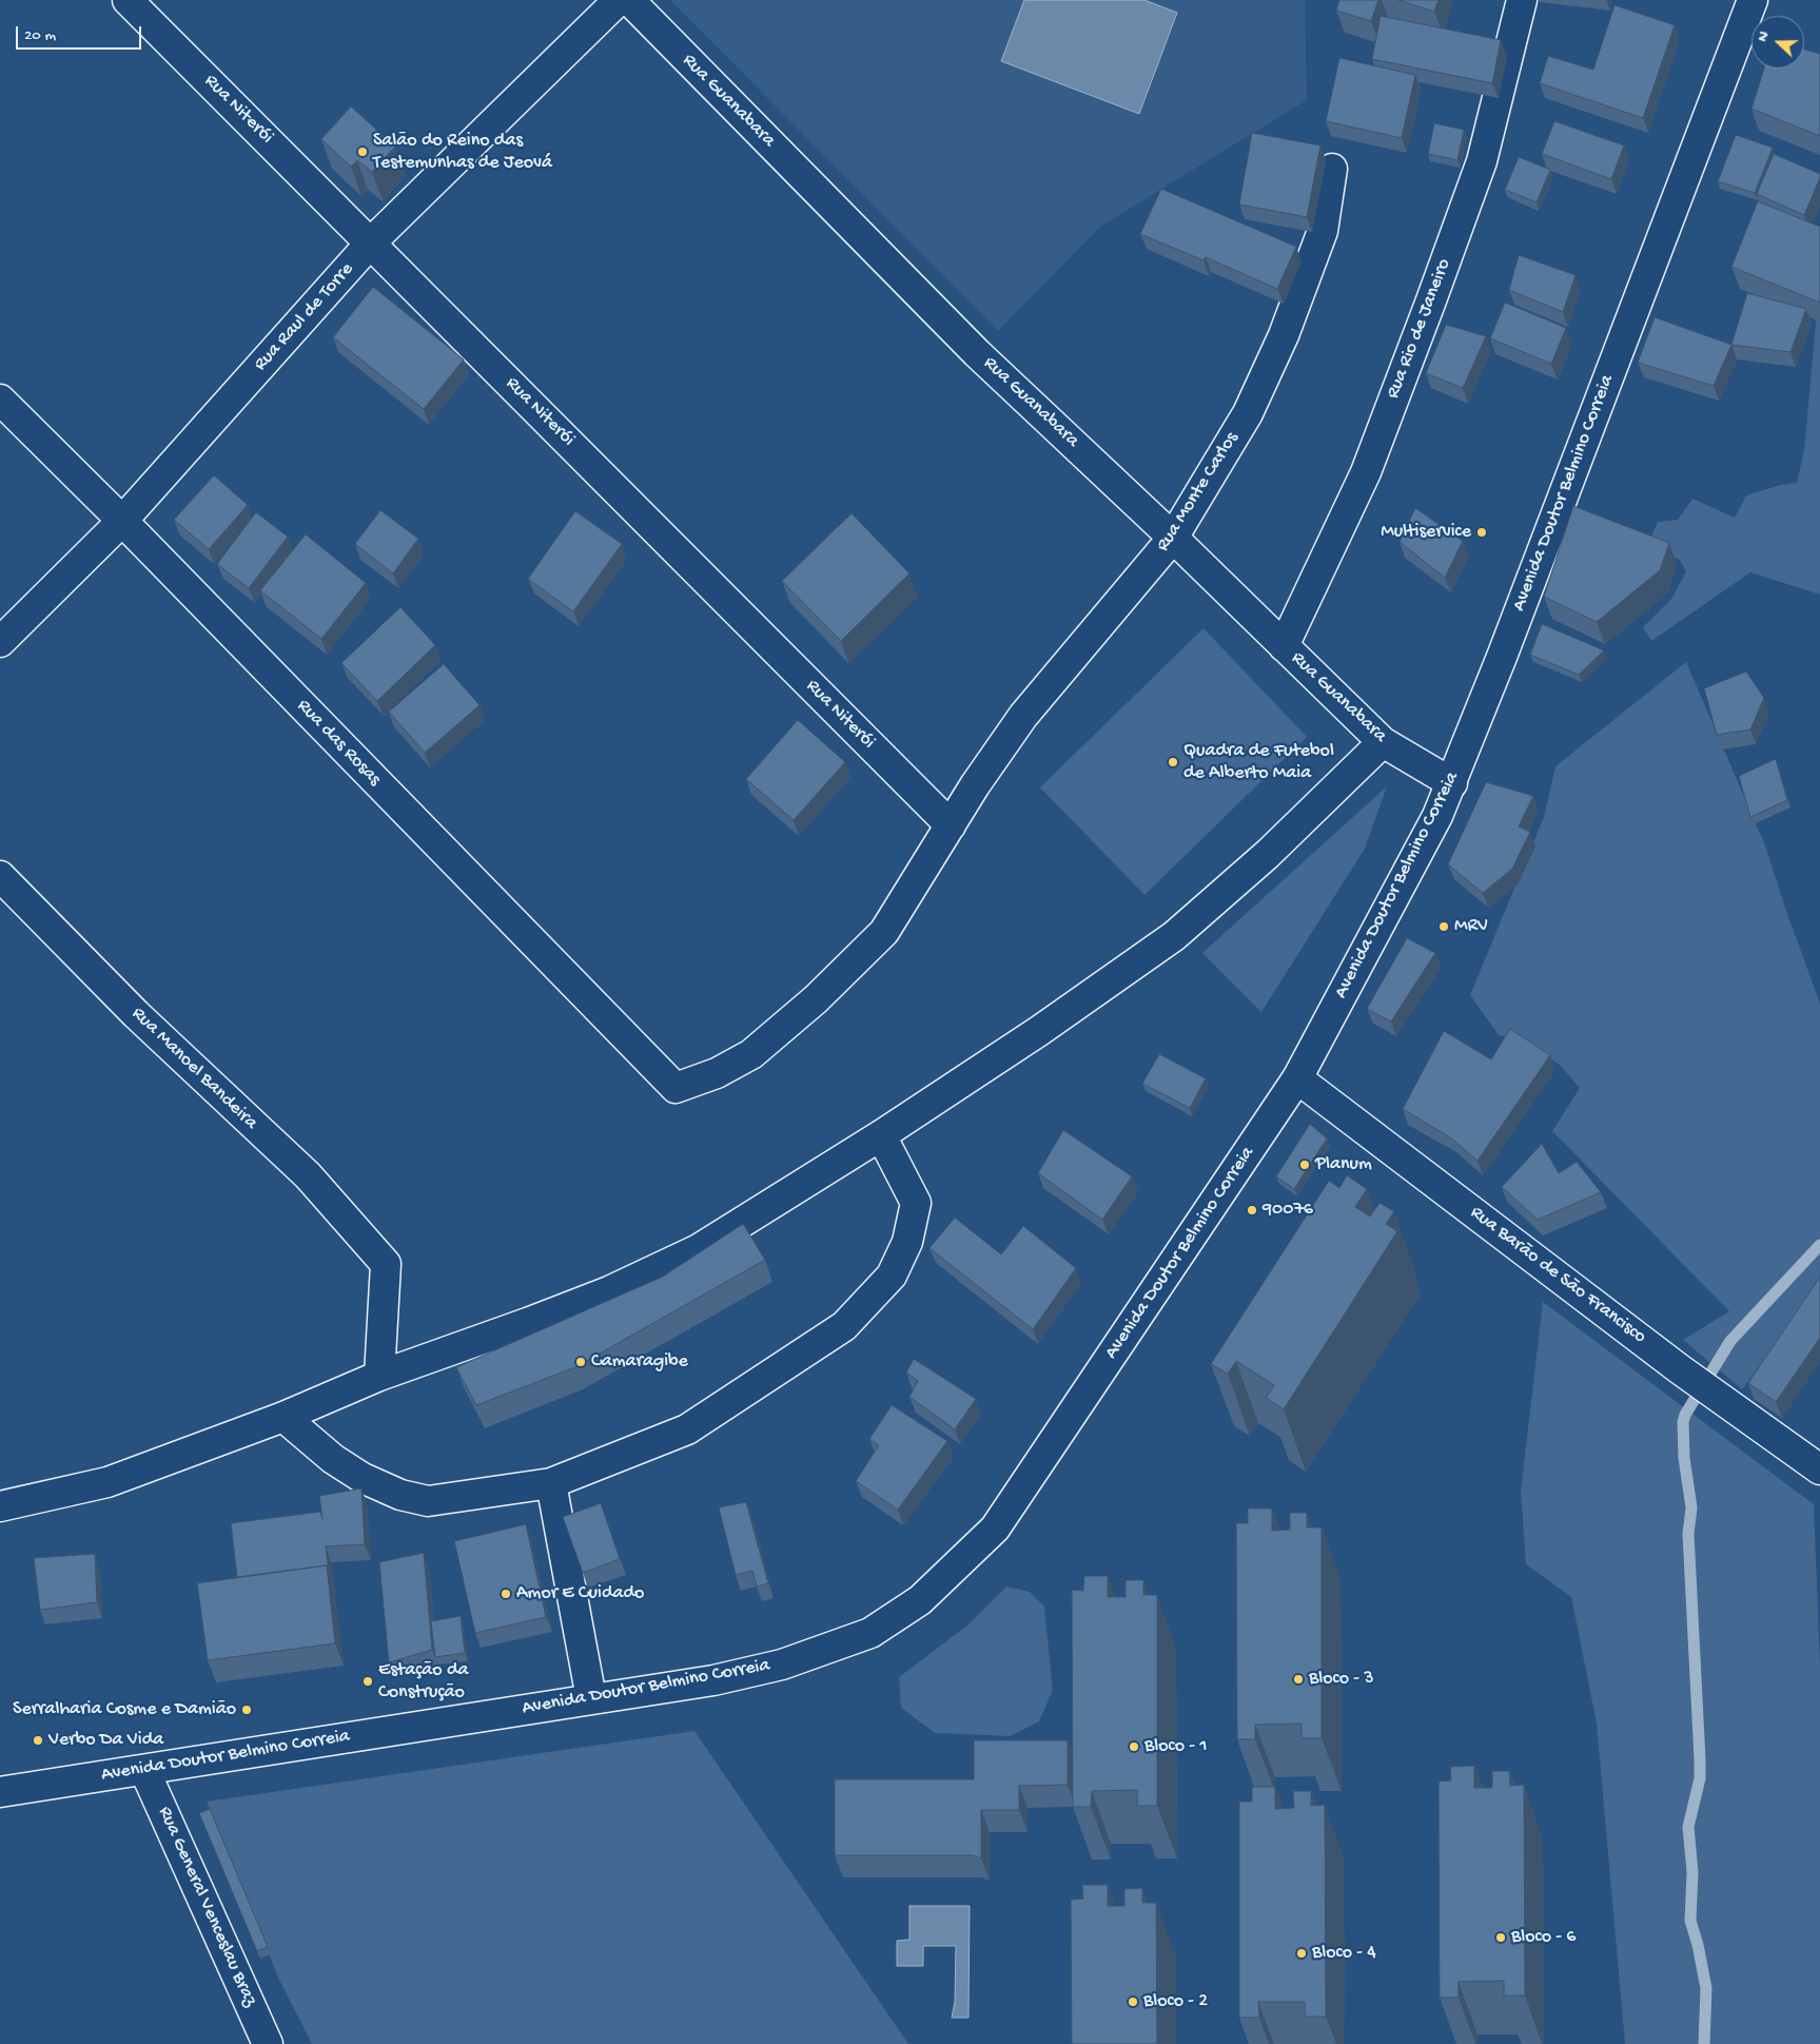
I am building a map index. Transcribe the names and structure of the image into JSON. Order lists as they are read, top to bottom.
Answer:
{
  "streets": {
    "street": [
      "Rua Guanabara",
      "Rua Niterói",
      "Rua Raul de Torre",
      "Rua Rio de Janeiro",
      "Rua Monte Carlos",
      "Avenida Doutor Belmino Correia",
      "Rua das Rosas",
      "Rua Manoel Bandeira",
      "Rua Barão de São Francisco",
      "Rua General Venceslau Braz"
    ]
  },
  "crossings": [
    ["Rua Guanabara", "Rua Rio de Janeiro"],
    ["Rua Guanabara", "Rua Monte Carlos"],
    ["Rua Guanabara", "Avenida Doutor Belmino Correia"],
    ["Rua Niterói", "Rua Raul de Torre"],
    ["Rua Niterói", "Rua Monte Carlos"],
    ["Rua Raul de Torre", "Rua das Rosas"],
    ["Rua Monte Carlos", "Rua das Rosas"],
    ["Avenida Doutor Belmino Correia", "Rua Barão de São Francisco"],
    ["Avenida Doutor Belmino Correia", "Rua General Venceslau Braz"]
  ],
  "places": [
    "Salão do Reino das Testemunhas de Jeová",
    "Multiservice",
    "Quadra de Futebol de Alberto Maia",
    "MRV",
    "Planum",
    "90076",
    "Camaragibe",
    "Amor E Cuidado",
    "Bloco - 3",
    "Estação da Construção",
    "Serralharia Cosme e Damião",
    "Verbo Da Vida",
    "Bloco - 1",
    "Bloco - 6",
    "Bloco - 4",
    "Bloco - 2"
  ],
  "scale_bar": "20 m",
  "north": "left"
}
